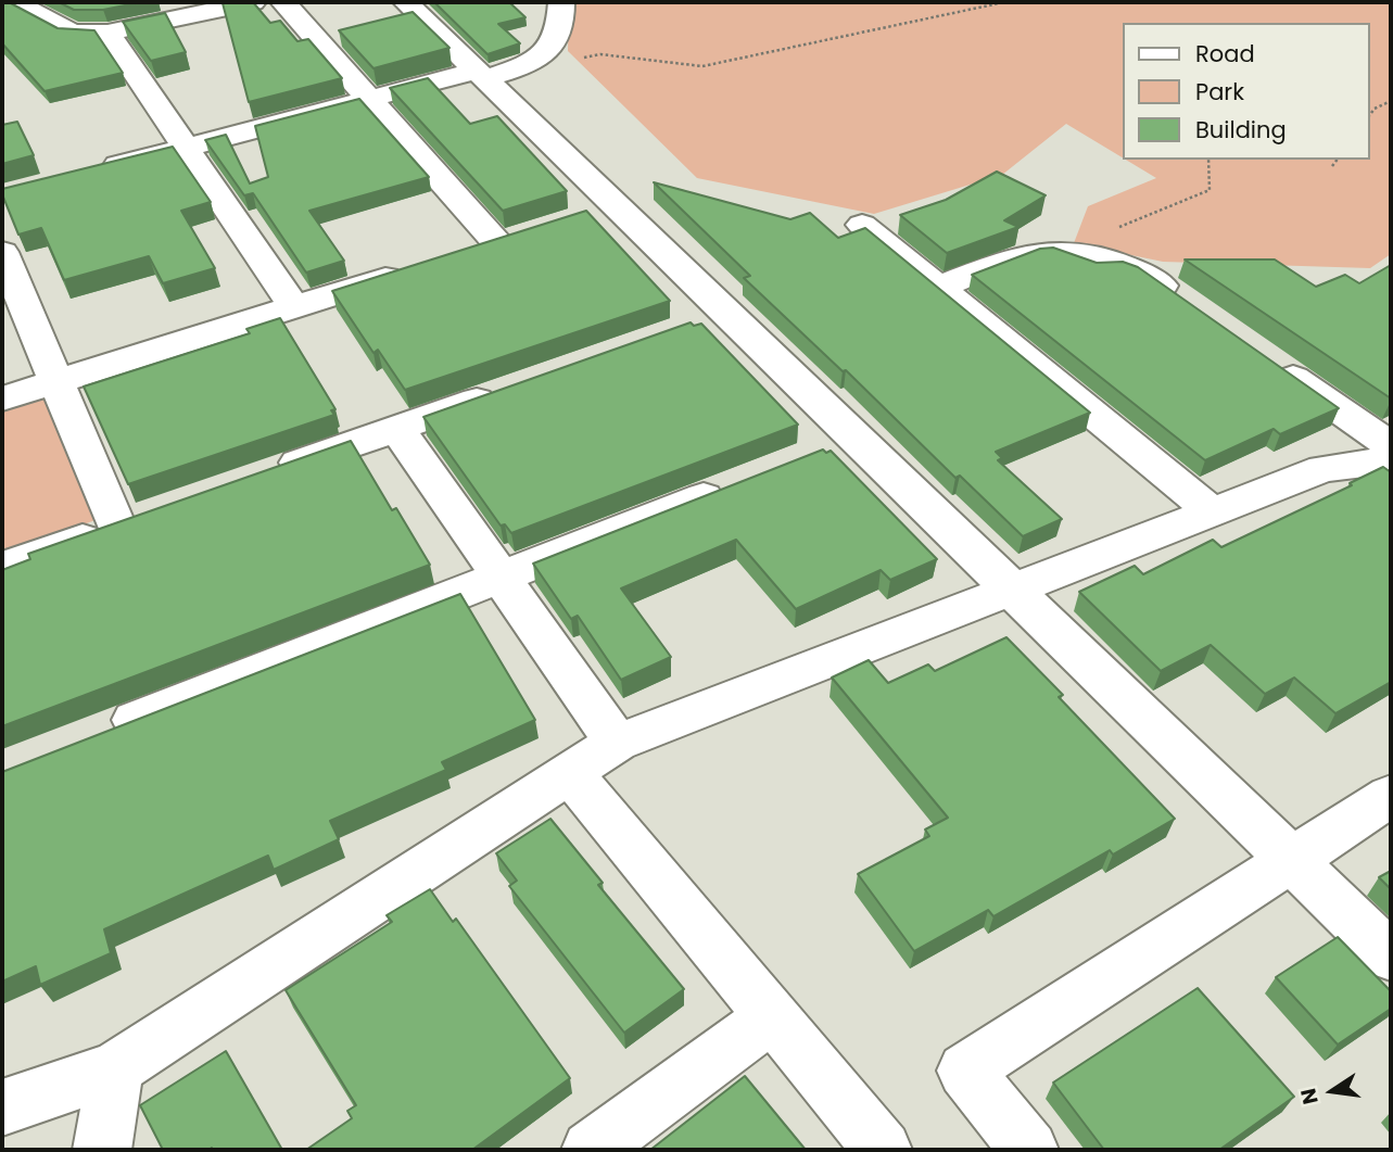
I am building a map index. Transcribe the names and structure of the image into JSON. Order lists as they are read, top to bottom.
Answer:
{
  "legend": ["Road", "Park", "Building"],
  "north": "left"
}
